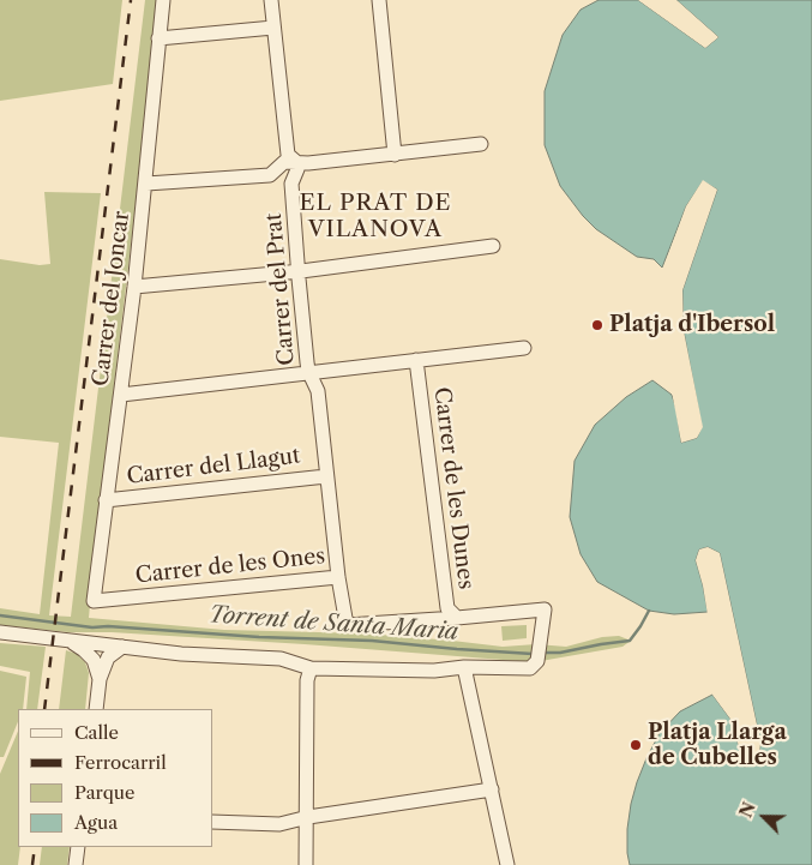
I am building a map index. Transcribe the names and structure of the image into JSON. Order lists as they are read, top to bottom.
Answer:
{
  "streets": {
    "street": [
      "Carrer del Prat",
      "Carrer del Joncar",
      "Carrer del Llagut",
      "Carrer de les Dunes",
      "Carrer de les Ones"
    ]
  },
  "crossings": [
    ["Carrer del Prat", "Carrer del Llagut"],
    ["Carrer del Prat", "Carrer de les Ones"],
    ["Carrer del Joncar", "Carrer del Llagut"],
    ["Carrer del Joncar", "Carrer de les Ones"],
    ["Carrer de les Dunes", "Carrer de les Ones"]
  ],
  "districts": ["EL PRAT DE VILANOVA"],
  "water": ["Torrent de Santa Maria"],
  "places": ["Platja d'Ibersol", "Platja Llarga de Cubelles"],
  "legend": [
    "Calle",
    "Ferrocarril",
    "Parque",
    "Agua"
  ],
  "north": "top left"
}
